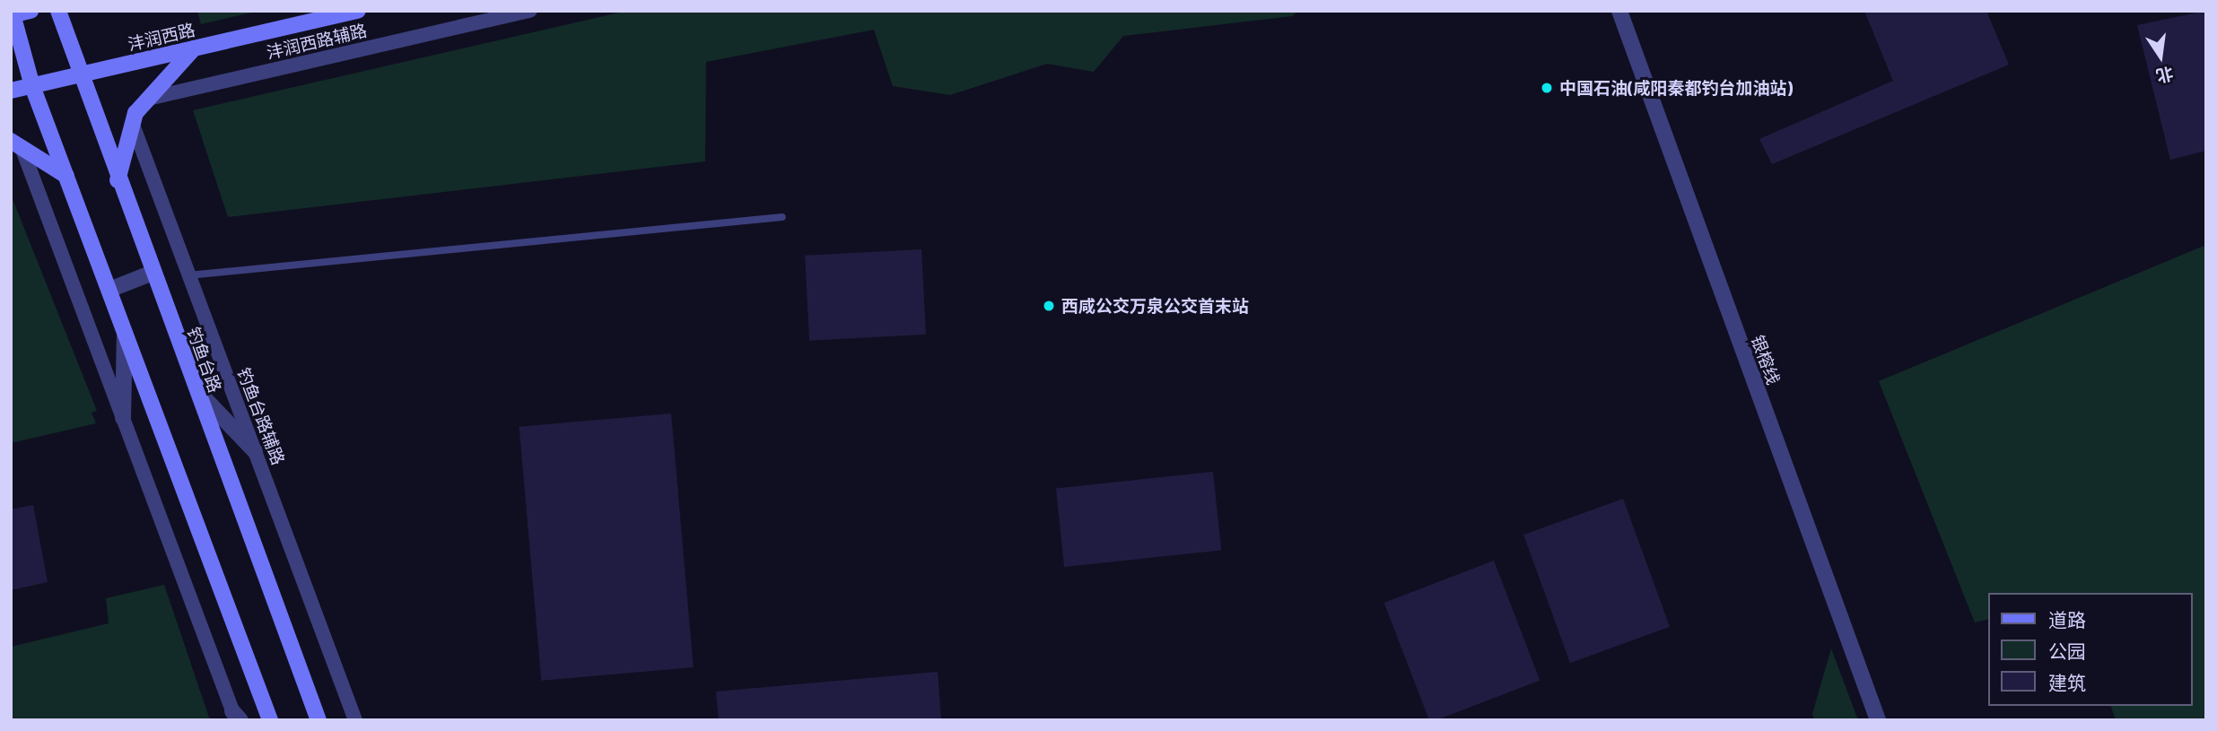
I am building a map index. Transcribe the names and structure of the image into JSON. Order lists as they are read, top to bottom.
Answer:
{
  "streets": {
    "main road": ["沣润西路", "钓鱼台路"],
    "street": ["沣润西路辅路", "银榕线", "钓鱼台路辅路"]
  },
  "crossings": [
    ["沣润西路", "钓鱼台路"]
  ],
  "places": ["中国石油(咸阳秦都钓台加油站)", "西咸公交万泉公交首末站"],
  "legend": ["道路", "公园", "建筑"],
  "north": "bottom"
}
